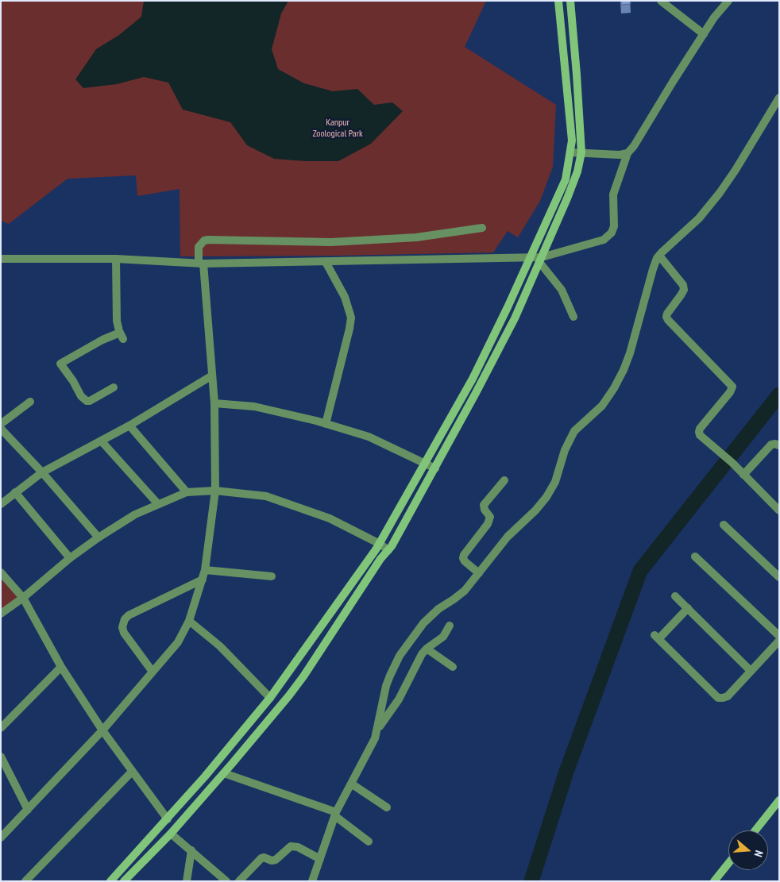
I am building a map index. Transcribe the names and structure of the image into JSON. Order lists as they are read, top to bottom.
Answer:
{
  "parks": ["Kanpur Zoological Park"],
  "north": "right"
}
